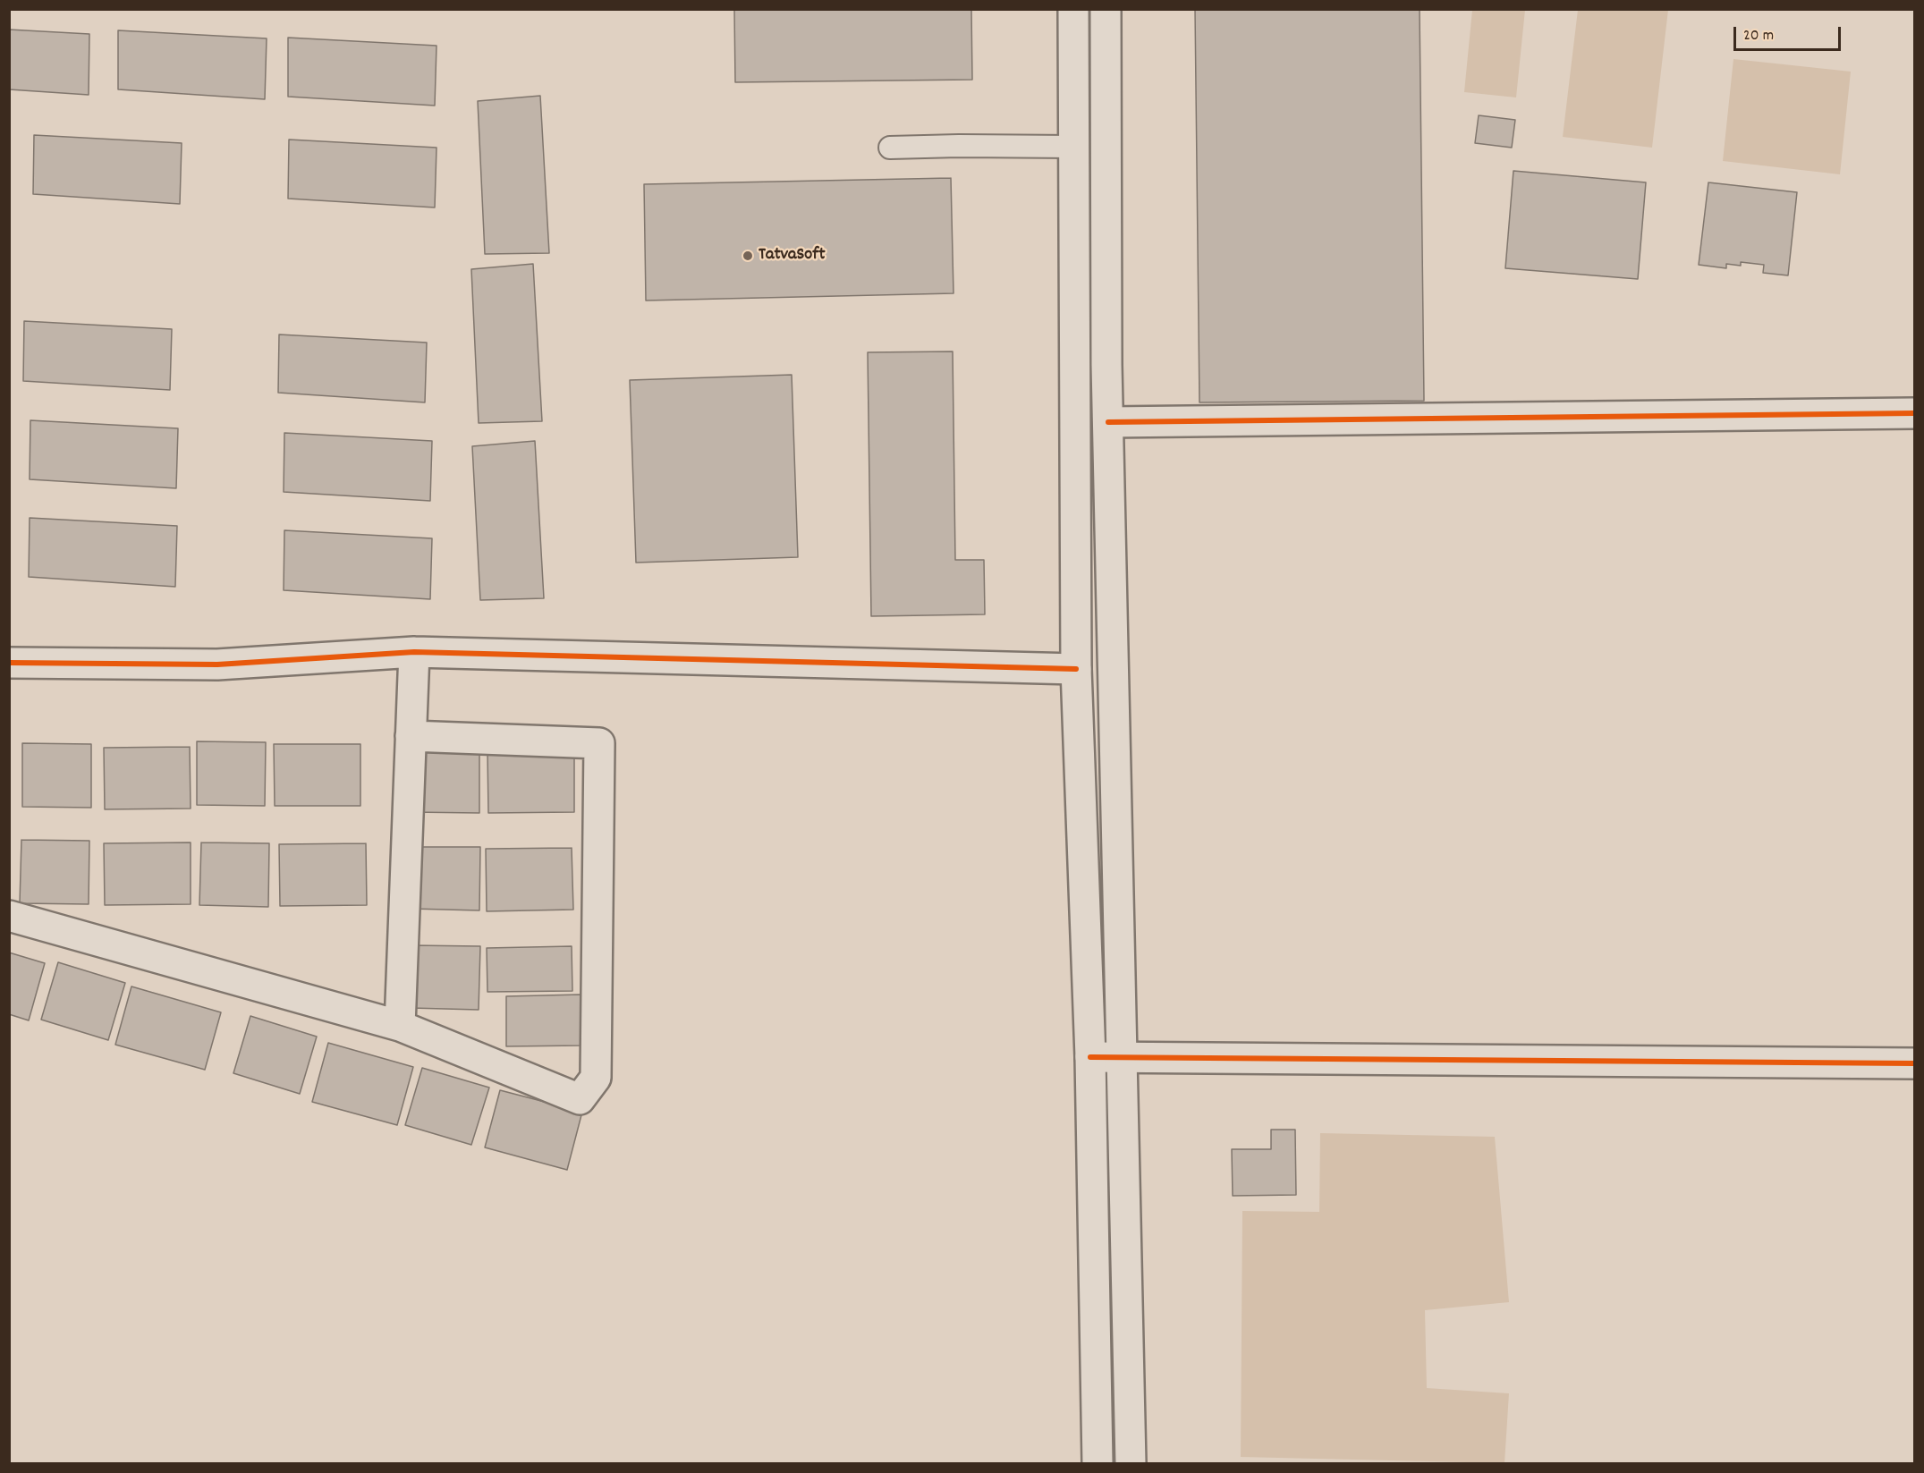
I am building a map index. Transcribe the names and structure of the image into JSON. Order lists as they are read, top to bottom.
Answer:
{
  "places": ["TatvaSoft"],
  "scale_bar": "20 m"
}
